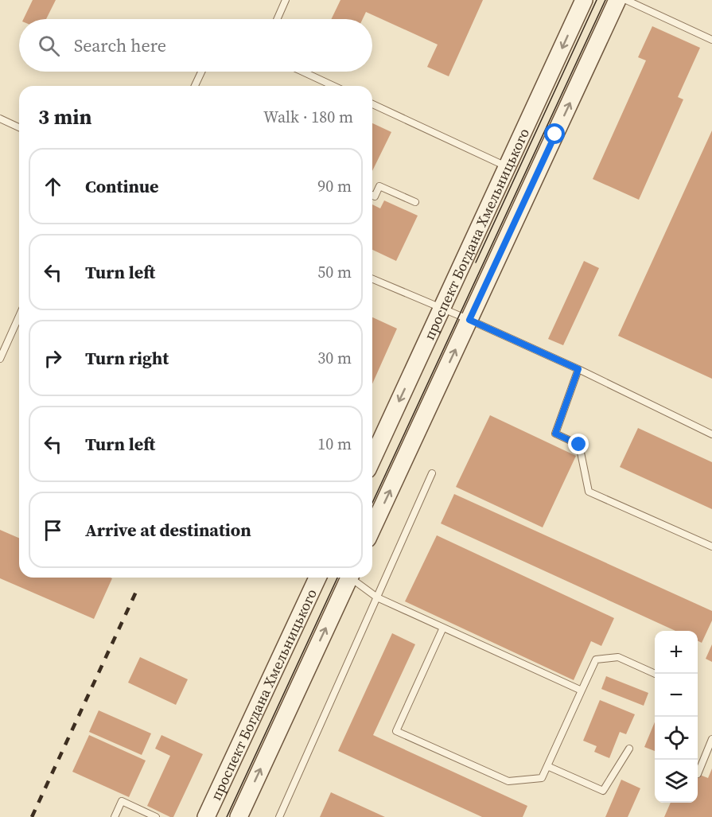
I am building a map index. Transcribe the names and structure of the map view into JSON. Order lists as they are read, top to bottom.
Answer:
{
  "streets": {
    "main road": ["проспект Богдана Хмельницького"]
  },
  "page": {
    "search": "Search here",
    "heading": ["3 min", "Walk · 180 m"],
    "list": [
      ["Continue", "90 m"],
      ["Turn left", "50 m"],
      ["Turn right", "30 m"],
      ["Turn left", "10 m"],
      "Arrive at destination"
    ],
    "map_buttons": ["+", "−"]
  }
}
